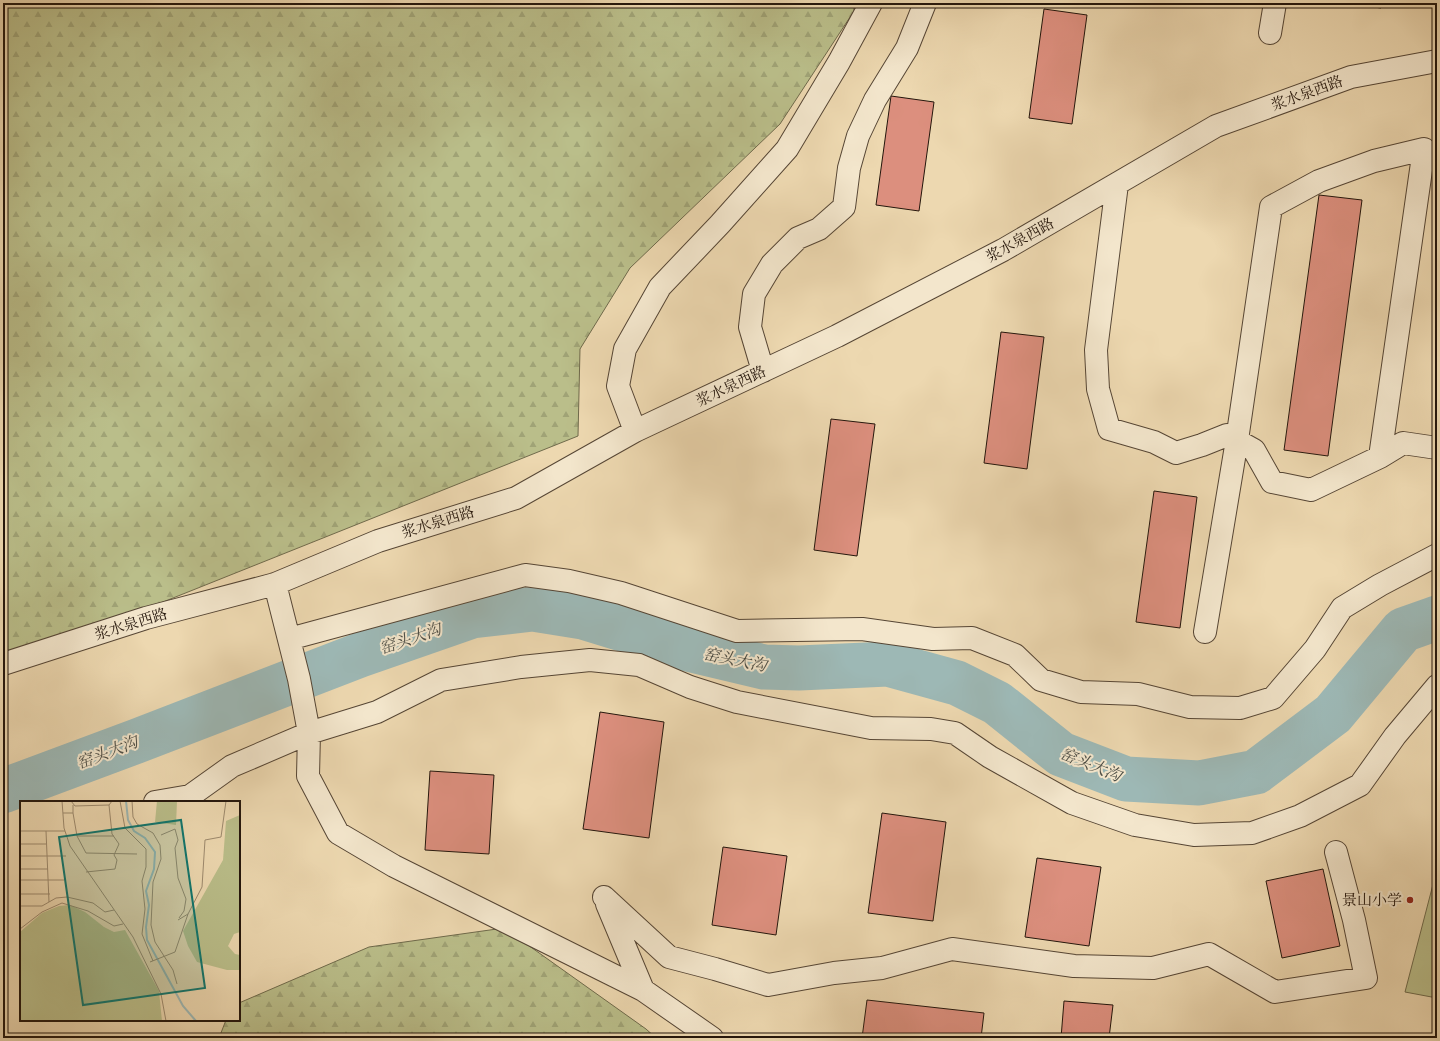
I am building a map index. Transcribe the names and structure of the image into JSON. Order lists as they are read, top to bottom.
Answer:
{
  "streets": {
    "street": ["浆水泉西路"]
  },
  "water": ["窑头大沟"],
  "places": ["景山小学"]
}
